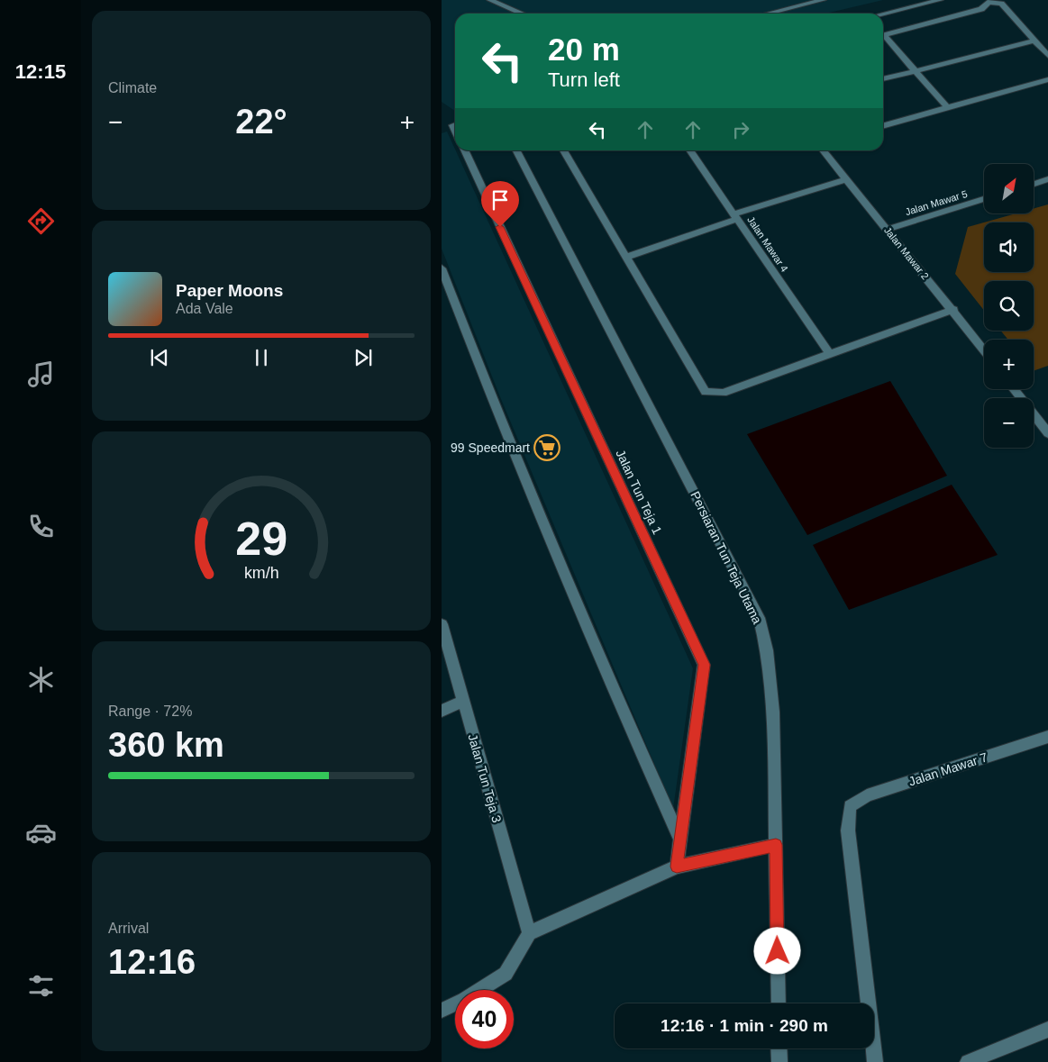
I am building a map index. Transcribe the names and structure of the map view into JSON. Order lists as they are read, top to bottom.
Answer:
{
  "streets": {
    "street": [
      "Jalan Mawar 5",
      "Jalan Mawar 4",
      "Jalan Mawar 2",
      "Jalan Tun Teja 1",
      "Persiaran Tun Teja Utama",
      "Jalan Mawar 7",
      "Jalan Tun Teja 3"
    ]
  },
  "crossings": [
    ["Jalan Mawar 5", "Jalan Mawar 2"]
  ],
  "places": {
    "supermarket": ["99 Speedmart"]
  },
  "north": "top right",
  "page": {
    "tabs": "12:15",
    "tile": [
      "Climate",
      ["Range · 72%", "360 km"],
      ["Arrival", "12:16"]
    ],
    "turn": ["20 m", "Turn left"],
    "heat": ["−", "22°", "+"],
    "map_buttons": ["+", "−"],
    "song": ["Paper Moons", "Ada Vale"],
    "limit": "40",
    "trip": "12:16 · 1 min · 290 m",
    "gauge": ["29", "km/h"]
  }
}
